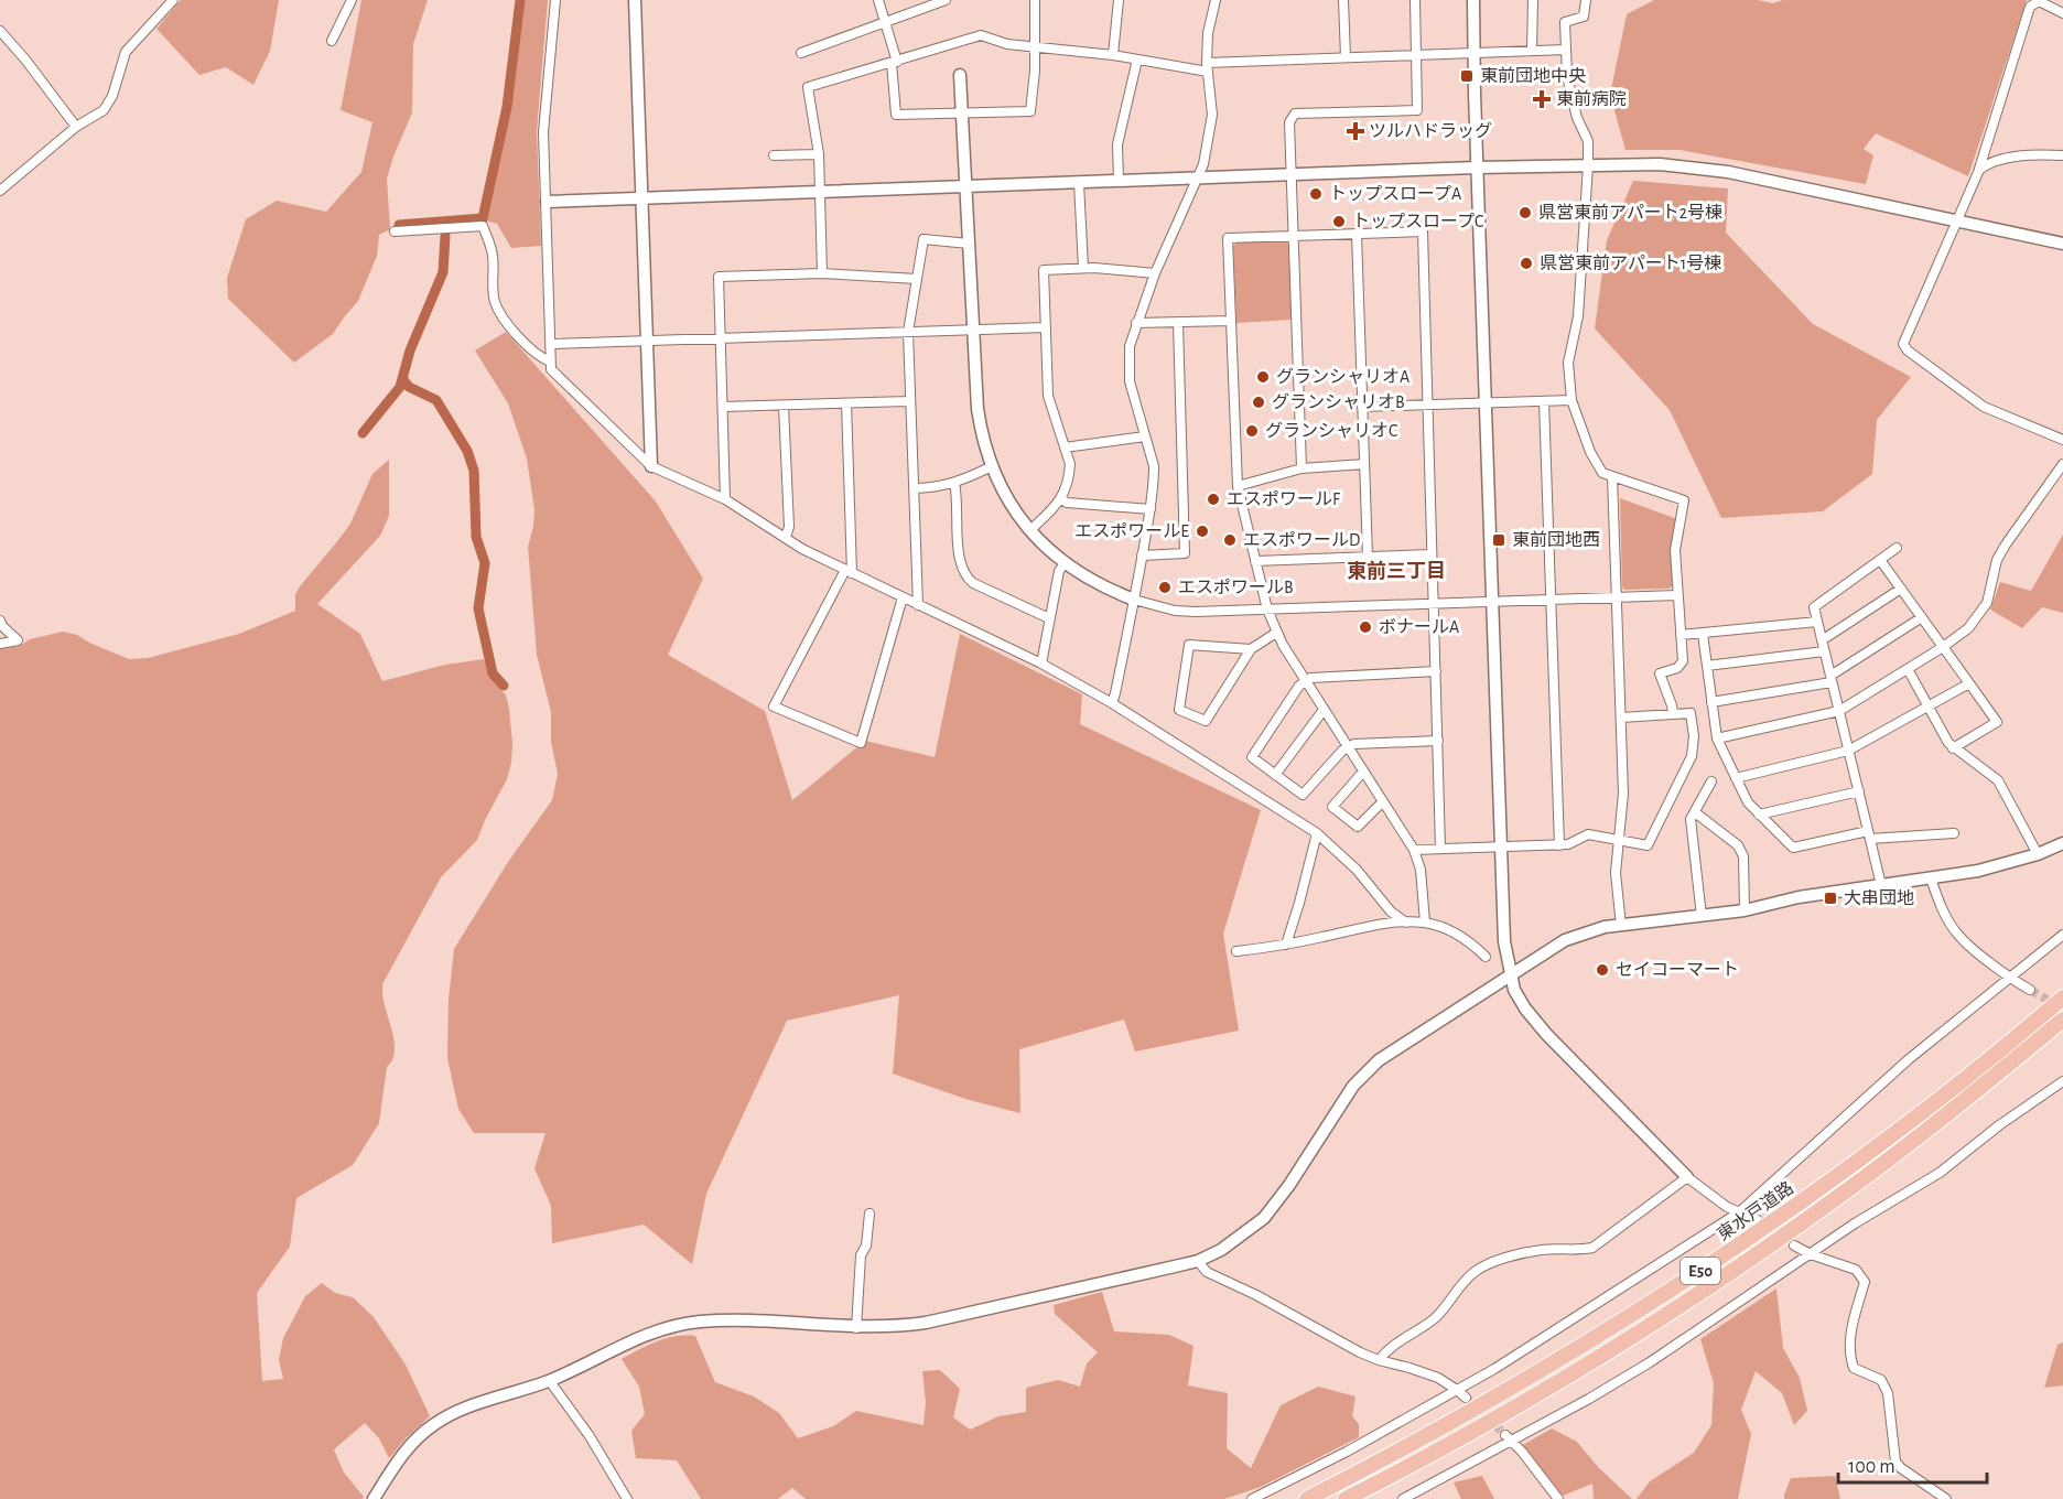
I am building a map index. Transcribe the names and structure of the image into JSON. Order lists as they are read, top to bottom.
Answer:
{
  "streets": {
    "highway": ["東水戸道路", "E50"]
  },
  "districts": ["東前三丁目"],
  "places": {
    "transit": ["東前団地中央", "東前団地西", "大串団地"],
    "health": ["東前病院", "ツルハドラッグ"],
    "other": [
      "トップスロープA",
      "県営東前アパート2号棟",
      "トップスロープC",
      "県営東前アパート1号棟",
      "グランシャリオA",
      "グランシャリオB",
      "グランシャリオC",
      "エスポワールF",
      "エスポワールE",
      "エスポワールD",
      "エスポワールB",
      "ボナールA",
      "セイコーマート"
    ]
  },
  "scale_bar": "100 m"
}
